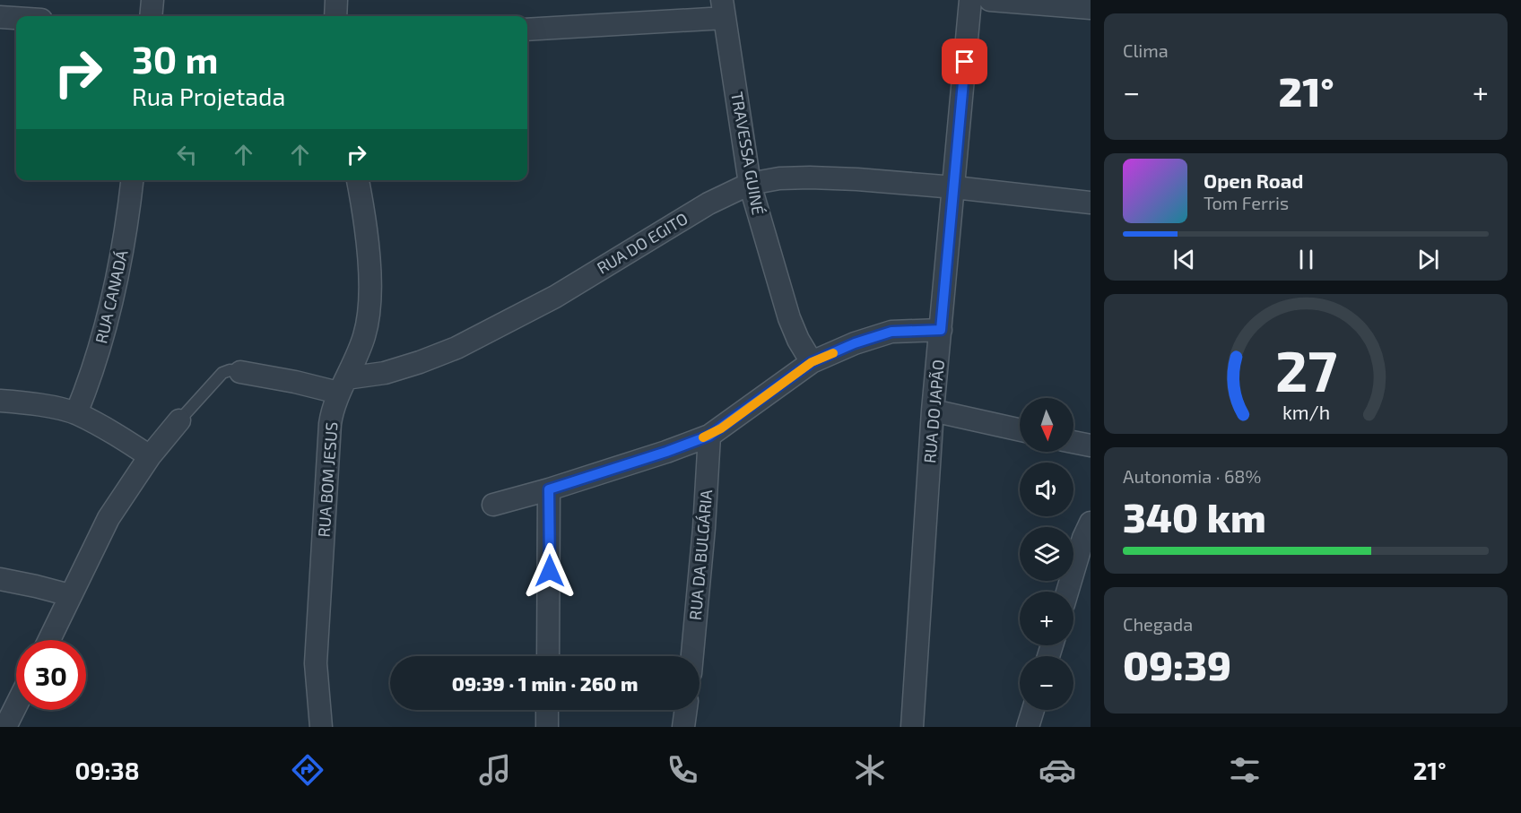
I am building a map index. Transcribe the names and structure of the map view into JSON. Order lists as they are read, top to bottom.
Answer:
{
  "streets": {
    "street": [
      "TRAVESSA GUINÉ",
      "RUA DO EGITO",
      "RUA CANADÁ",
      "RUA DO JAPÃO",
      "RUA BOM JESUS",
      "RUA DA BULGÁRIA"
    ]
  },
  "crossings": [
    ["TRAVESSA GUINÉ", "RUA DO EGITO"],
    ["RUA DO EGITO", "RUA DO JAPÃO"],
    ["RUA DO EGITO", "RUA BOM JESUS"]
  ],
  "north": "bottom",
  "page": {
    "tile": [
      "Clima",
      ["Autonomia · 68%", "340 km"],
      ["Chegada", "09:39"]
    ],
    "turn": ["30 m", "Rua Projetada"],
    "heat": ["−", "21°", "+"],
    "song": ["Open Road", "Tom Ferris"],
    "map_buttons": ["+", "−"],
    "limit": "30",
    "trip": "09:39 · 1 min · 260 m",
    "tabs": ["09:38", "21°"],
    "gauge": ["27", "km/h"]
  }
}
